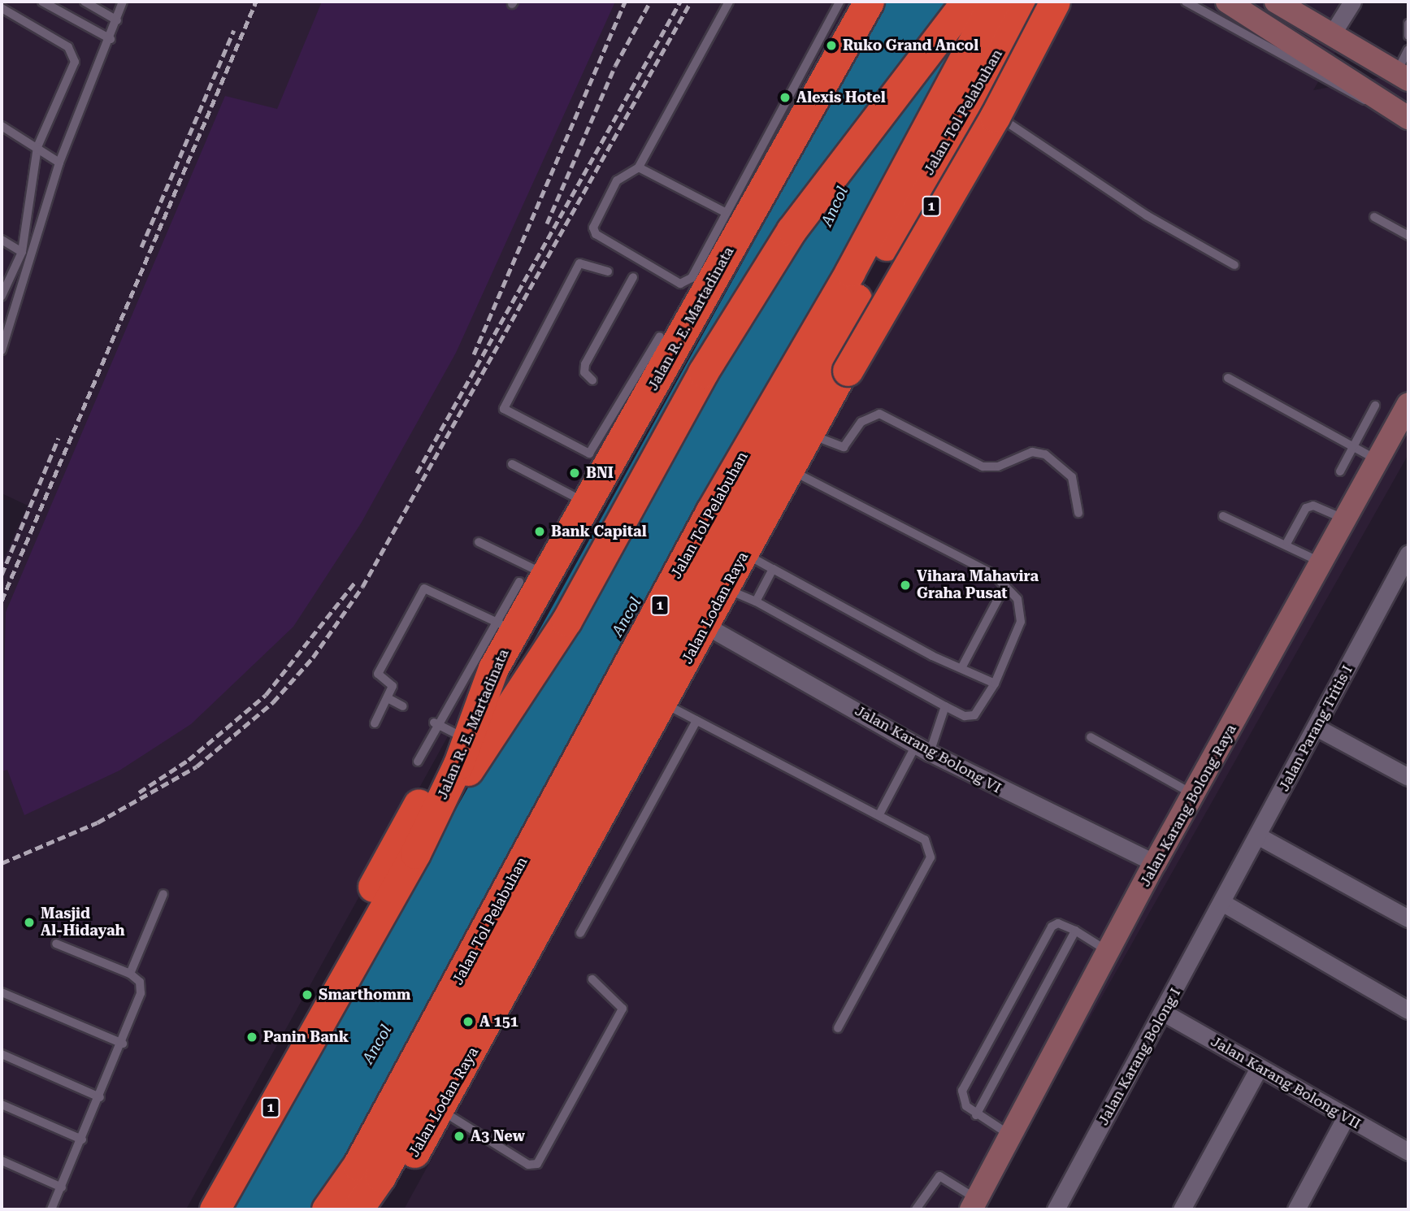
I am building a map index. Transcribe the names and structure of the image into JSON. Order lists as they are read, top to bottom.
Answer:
{
  "streets": {
    "highway": [
      "Jalan Tol Pelabuhan",
      "1",
      "Jalan R. E. Martadinata",
      "Jalan Lodan Raya"
    ],
    "street": [
      "Jalan Parang Tritis I",
      "Jalan Karang Bolong VI",
      "Jalan Karang Bolong Raya",
      "Jalan Karang Bolong I",
      "Jalan Karang Bolong VII"
    ]
  },
  "crossings": [
    ["Jalan Lodan Raya", "Jalan Karang Bolong VI"],
    ["Jalan Parang Tritis I", "Jalan Karang Bolong I"],
    ["Jalan Karang Bolong VI", "Jalan Karang Bolong Raya"],
    ["Jalan Karang Bolong I", "Jalan Karang Bolong VII"]
  ],
  "water": ["Ancol"],
  "places": [
    "Ruko Grand Ancol",
    "Alexis Hotel",
    "BNI",
    "Bank Capital",
    "Vihara Mahavira Graha Pusat",
    "Masjid Al-Hidayah",
    "Smarthomm",
    "A 151",
    "Panin Bank",
    "A3 New"
  ]
}
